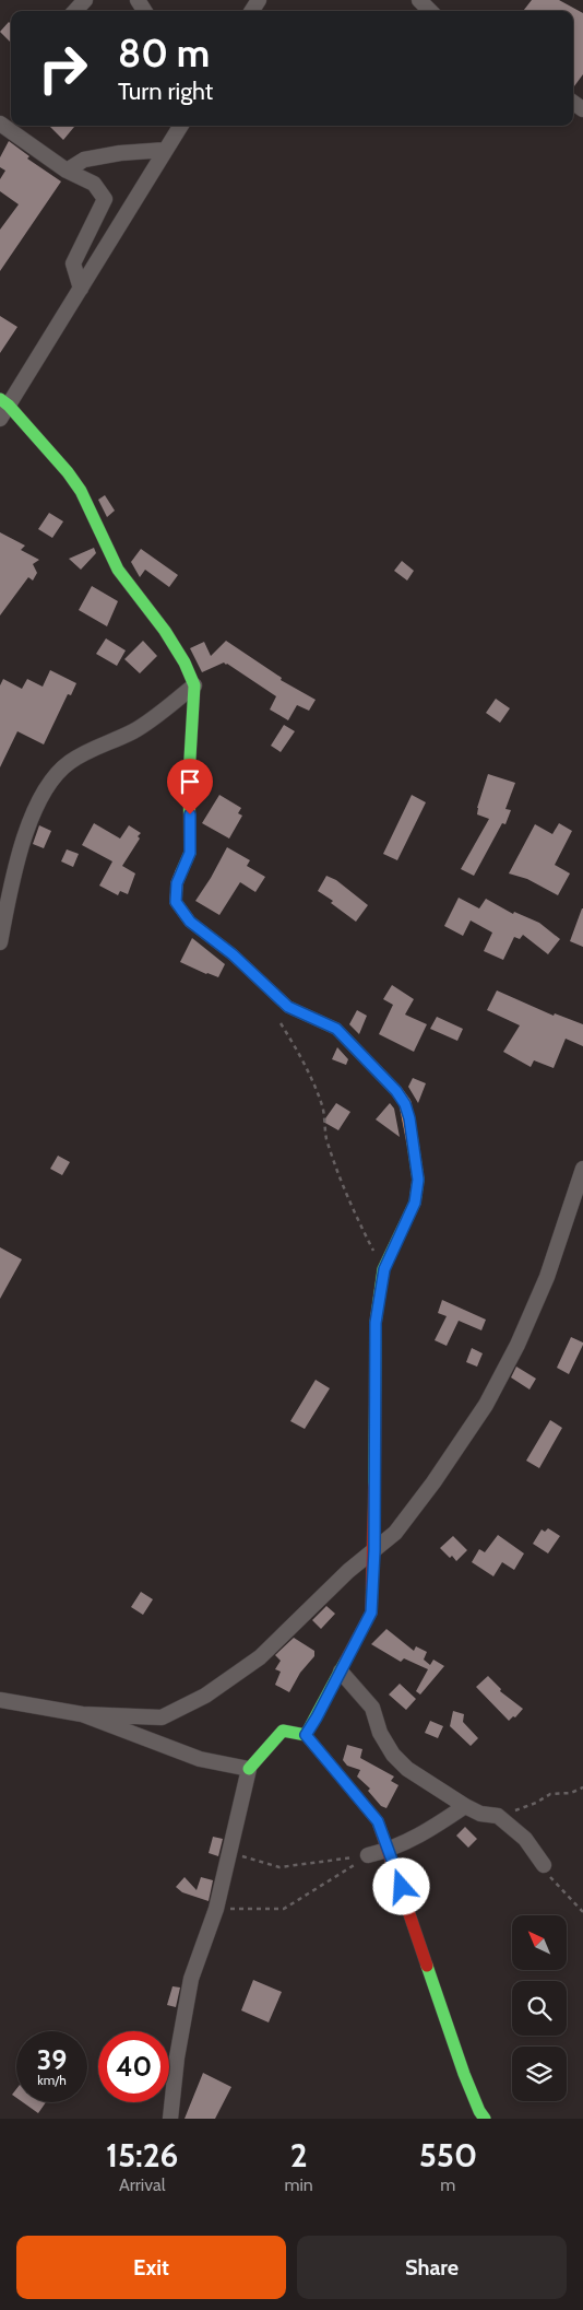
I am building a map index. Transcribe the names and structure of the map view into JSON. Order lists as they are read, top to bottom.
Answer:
{
  "north": "top left",
  "page": {
    "turn": ["80 m", "Turn right"],
    "speed": "39 km/h",
    "limit": "40",
    "eta": [
      "15:26",
      "Arrival",
      "2",
      "min",
      "550",
      "m"
    ],
    "buttons": ["Exit", "Share"]
  }
}
